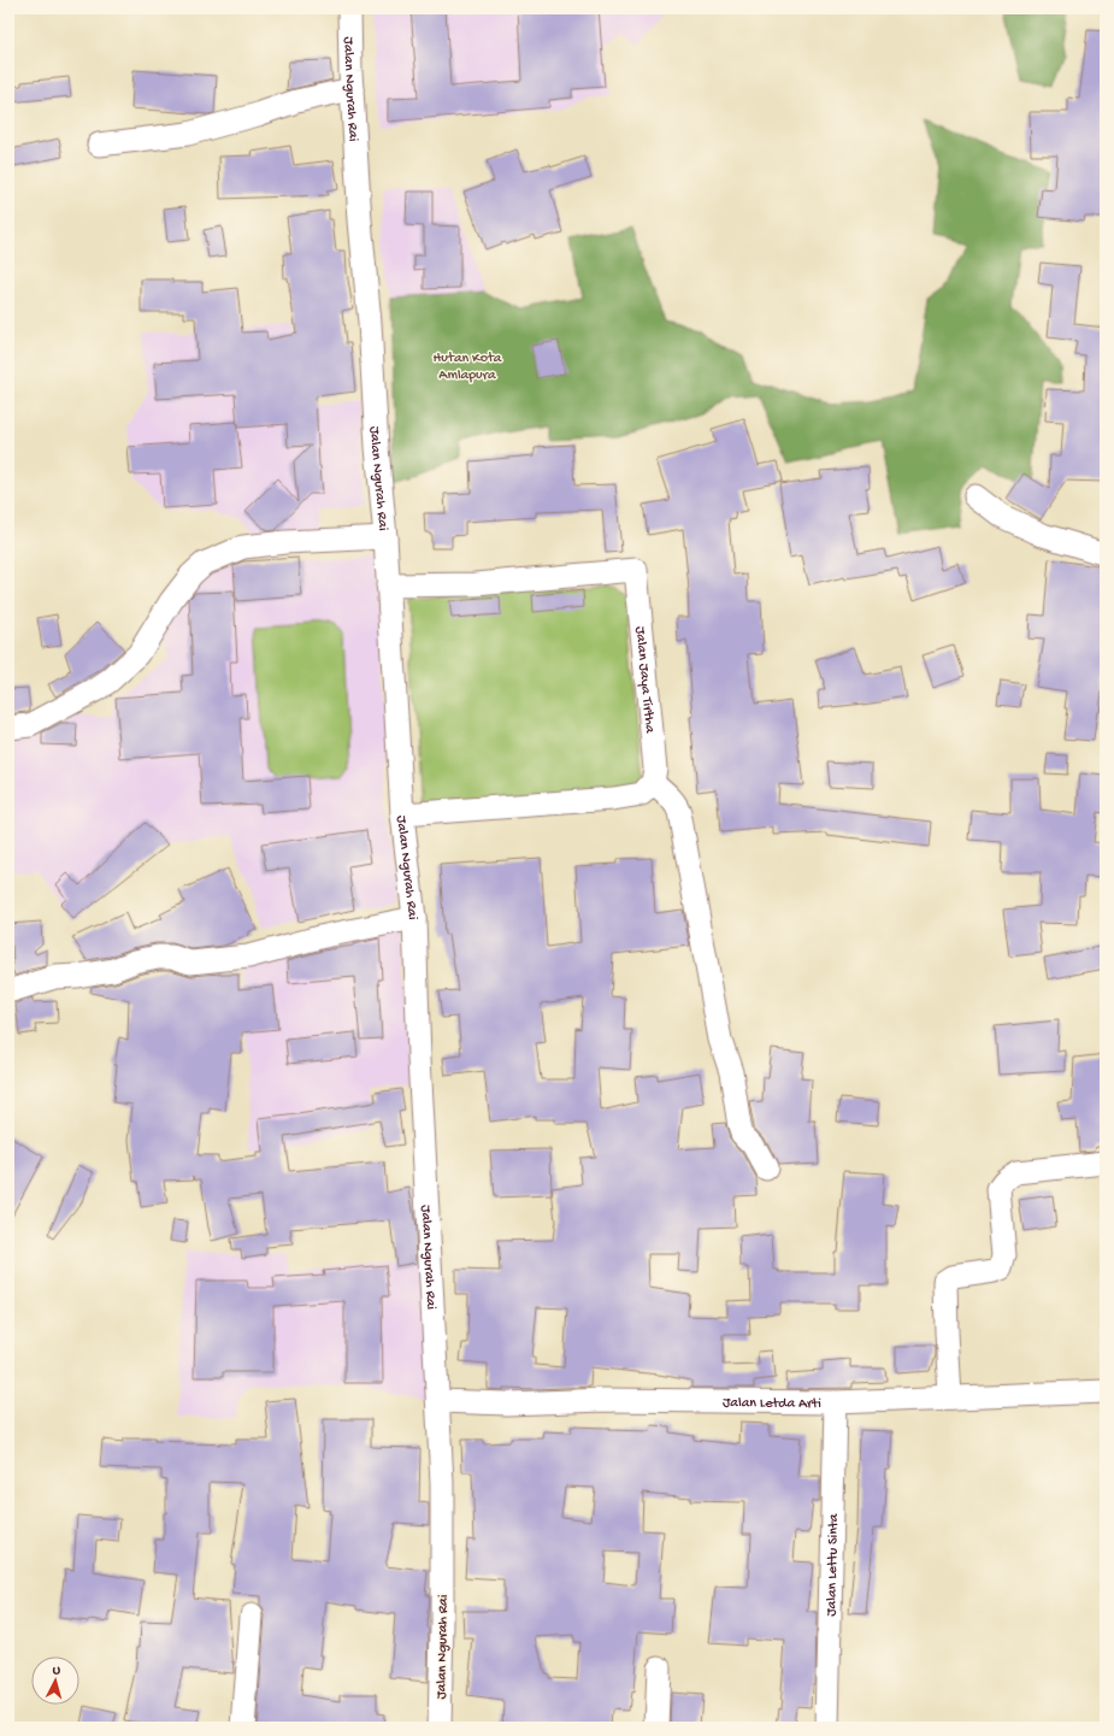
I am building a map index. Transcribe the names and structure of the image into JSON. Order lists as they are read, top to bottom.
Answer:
{
  "streets": {
    "street": [
      "Jalan Ngurah Rai",
      "Jalan Jaya Tirtha",
      "Jalan Letda Arti",
      "Jalan Lettu Sinta"
    ]
  },
  "crossings": [
    ["Jalan Ngurah Rai", "Jalan Jaya Tirtha"],
    ["Jalan Ngurah Rai", "Jalan Letda Arti"],
    ["Jalan Letda Arti", "Jalan Lettu Sinta"]
  ],
  "parks": ["Hutan Kota Amlapura"],
  "north": "top"
}
